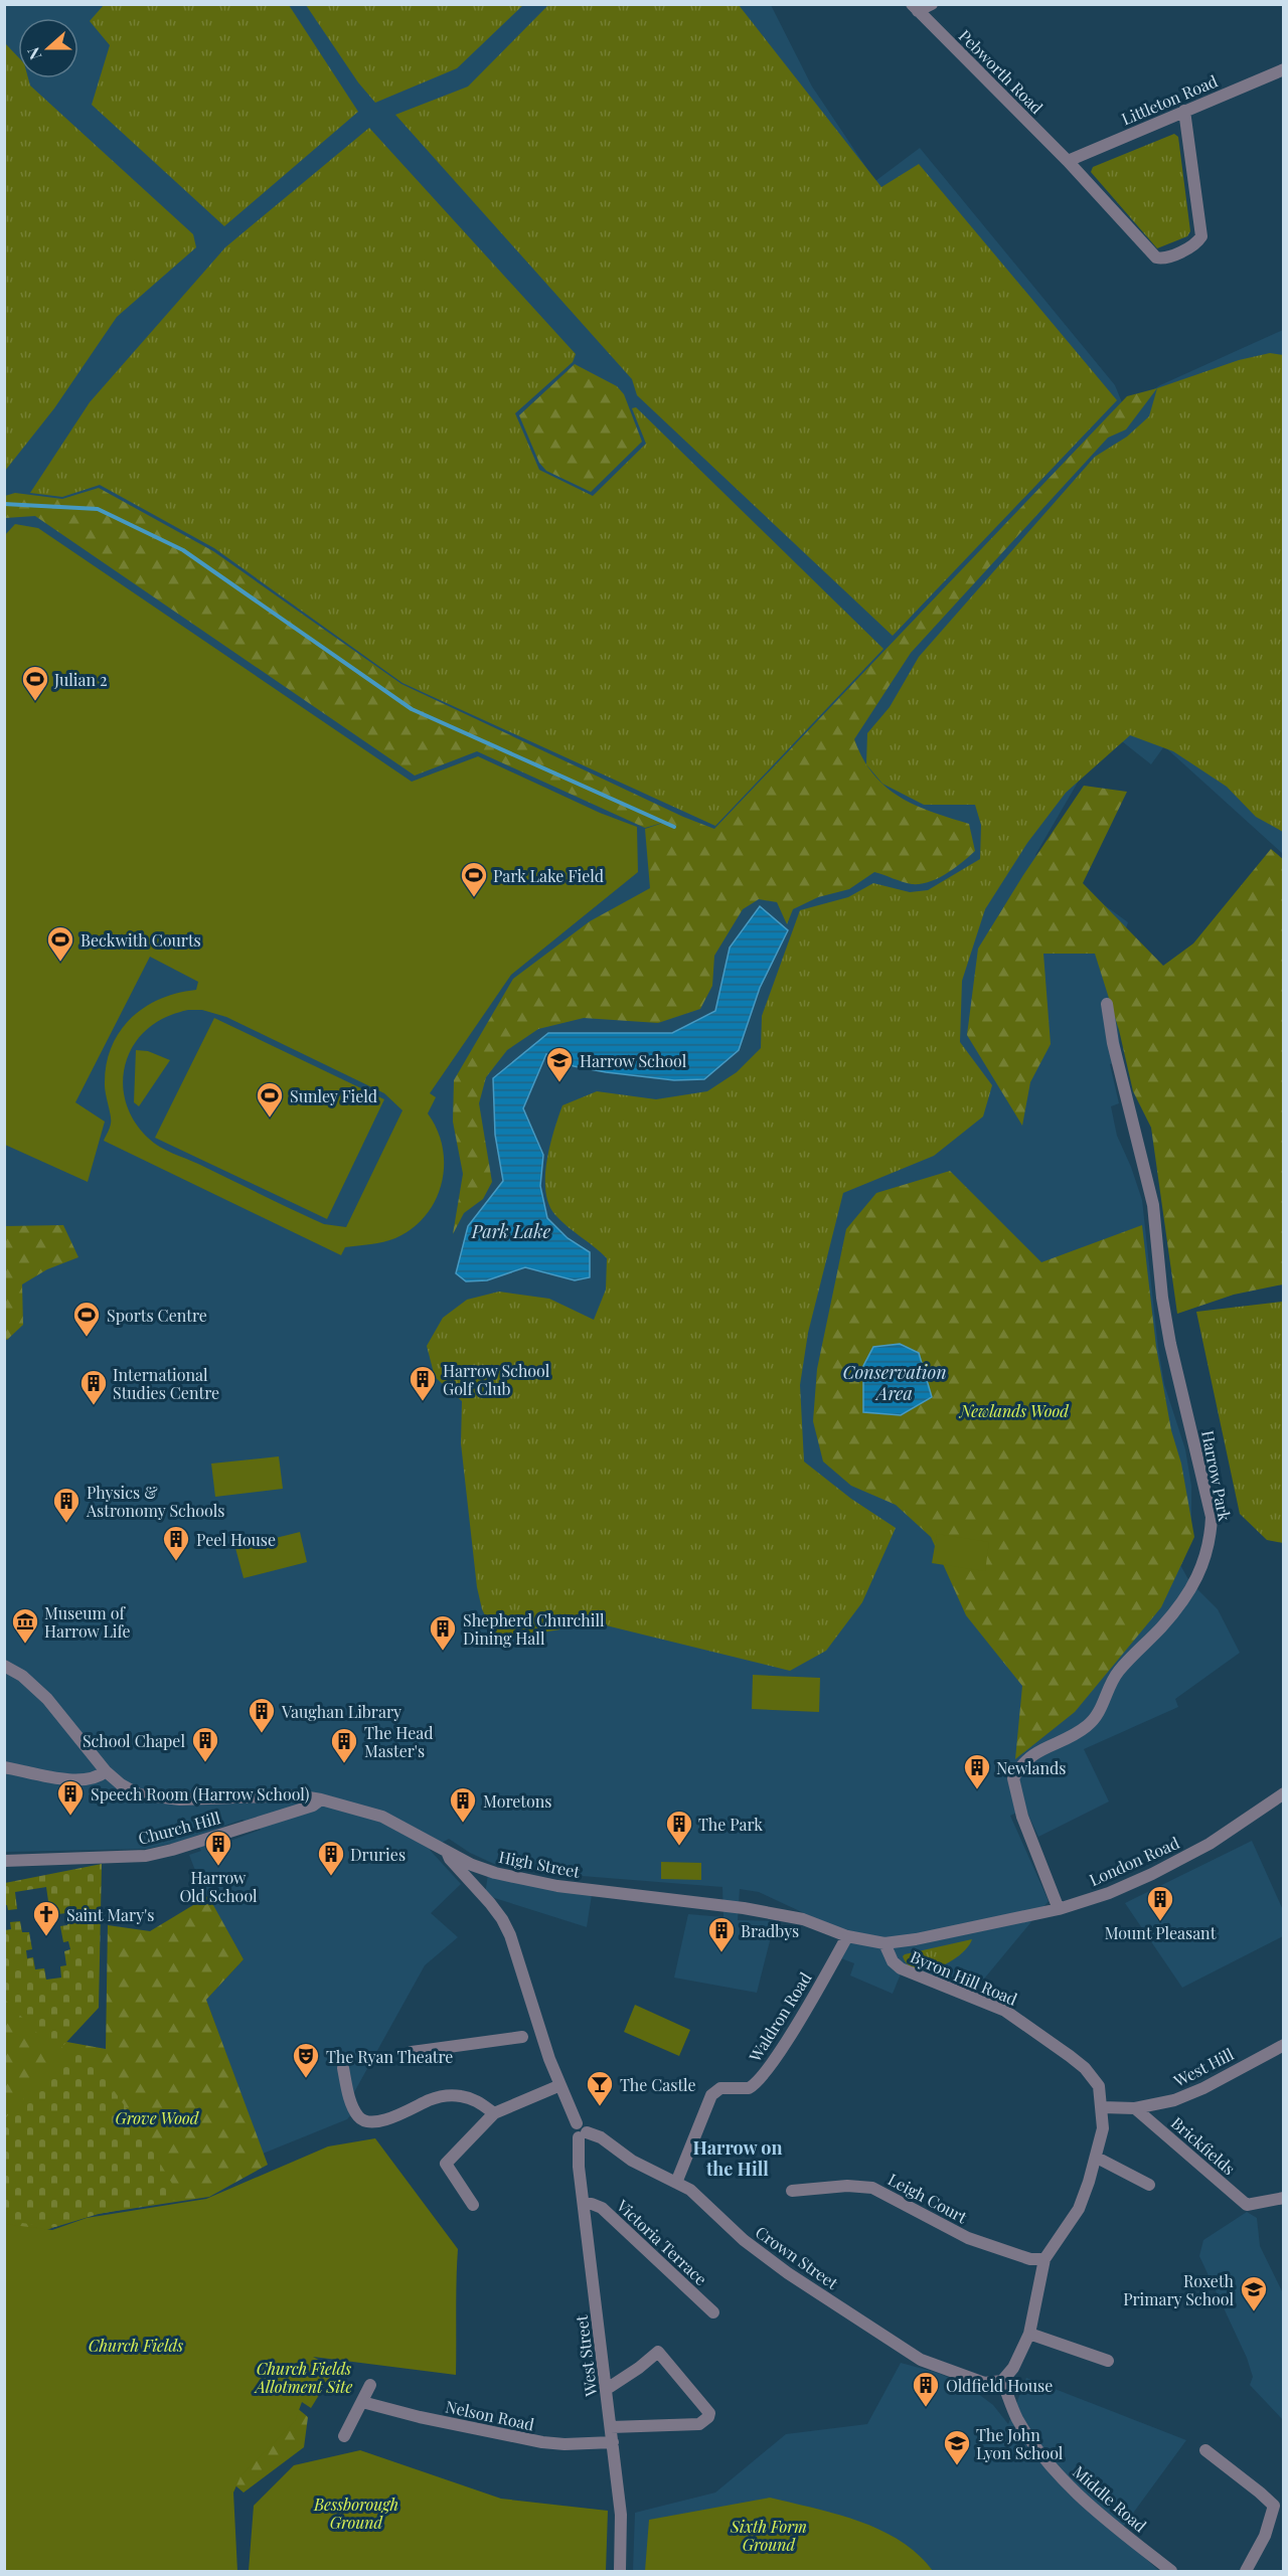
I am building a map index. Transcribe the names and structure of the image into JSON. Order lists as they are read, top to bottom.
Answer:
{
  "streets": {
    "street": [
      "Pebworth Road",
      "Littleton Road",
      "Harrow Park",
      "Church Hill",
      "London Road",
      "High Street",
      "Byron Hill Road",
      "Waldron Road",
      "West Hill",
      "Brickfields",
      "Leigh Court",
      "Victoria Terrace",
      "Crown Street",
      "West Street",
      "Nelson Road",
      "Middle Road"
    ]
  },
  "crossings": [
    ["Pebworth Road", "Littleton Road"],
    ["Harrow Park", "London Road"],
    ["Church Hill", "High Street"],
    ["London Road", "High Street"],
    ["High Street", "Byron Hill Road"],
    ["High Street", "Waldron Road"],
    ["Byron Hill Road", "Leigh Court"],
    ["Byron Hill Road", "Crown Street"],
    ["Byron Hill Road", "Middle Road"],
    ["Waldron Road", "Crown Street"],
    ["West Hill", "Brickfields"],
    ["Victoria Terrace", "West Street"],
    ["Crown Street", "West Street"],
    ["Crown Street", "Middle Road"],
    ["West Street", "Nelson Road"]
  ],
  "districts": ["Harrow on the Hill"],
  "water": ["Park Lake", "Conservation Area"],
  "parks": [
    "Newlands Wood",
    "Grove Wood",
    "Church Fields",
    "Church Fields Allotment Site",
    "Bessborough Ground",
    "Sixth Form Ground"
  ],
  "places": {
    "sports": [
      "Julian 2",
      "Park Lake Field",
      "Beckwith Courts",
      "Sunley Field",
      "Sports Centre"
    ],
    "school or university": ["Harrow School", "Roxeth Primary School", "The John Lyon School"],
    "building": [
      "Harrow School Golf Club",
      "International Studies Centre",
      "Physics & Astronomy Schools",
      "Peel House",
      "Shepherd Churchill Dining Hall",
      "Vaughan Library",
      "School Chapel",
      "The Head Master's",
      "Newlands",
      "Speech Room (Harrow School)",
      "Moretons",
      "The Park",
      "Harrow Old School",
      "Druries",
      "Mount Pleasant",
      "Bradbys",
      "Oldfield House"
    ],
    "museum": ["Museum of Harrow Life"],
    "church": ["Saint Mary's"],
    "theatre": ["The Ryan Theatre"],
    "bar": ["The Castle"]
  },
  "north": "left"
}
